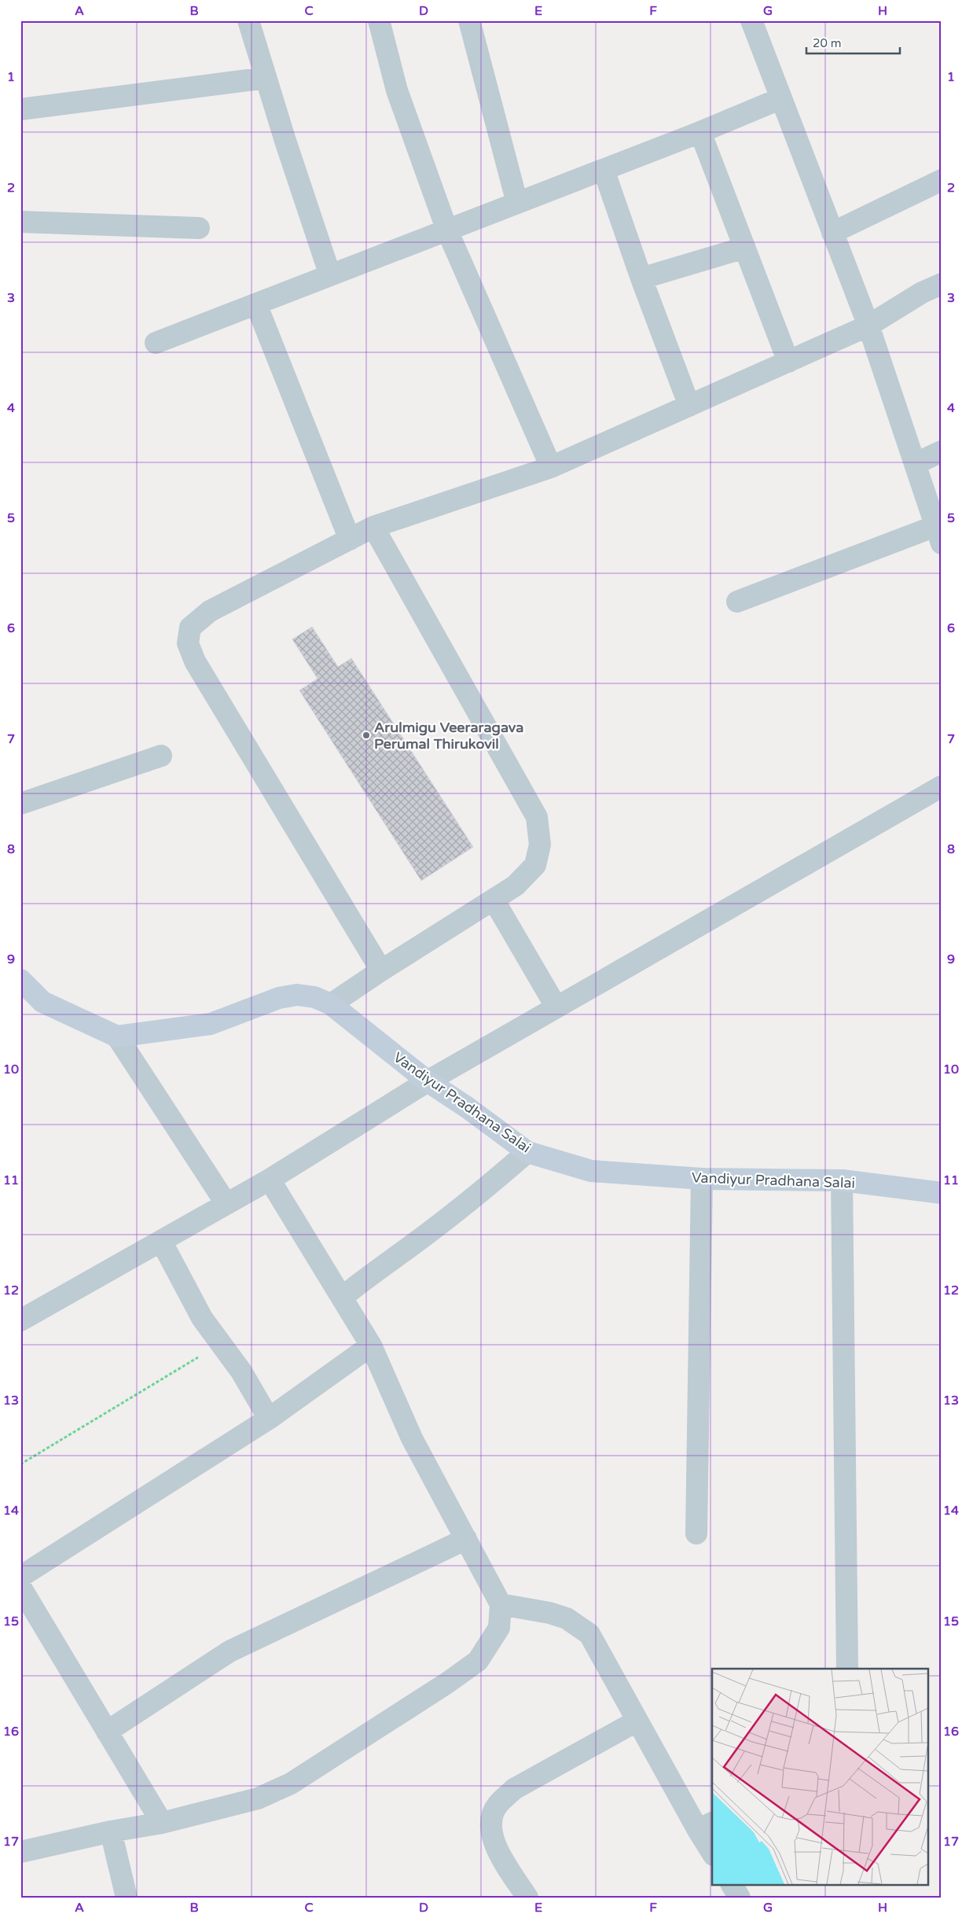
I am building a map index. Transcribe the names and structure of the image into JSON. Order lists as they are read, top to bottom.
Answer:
{
  "streets": {
    "street": ["Vandiyur Pradhana Salai"]
  },
  "places": ["Arulmigu Veeraragava Perumal Thirukovil"],
  "scale_bar": "20 m",
  "grid": {
    "columns": [
      "A",
      "B",
      "C",
      "D",
      "E",
      "F",
      "G",
      "H"
    ],
    "rows": [
      "1",
      "2",
      "3",
      "4",
      "5",
      "6",
      "7",
      "8",
      "9",
      "10",
      "11",
      "12",
      "13",
      "14",
      "15",
      "16",
      "17"
    ]
  }
}
